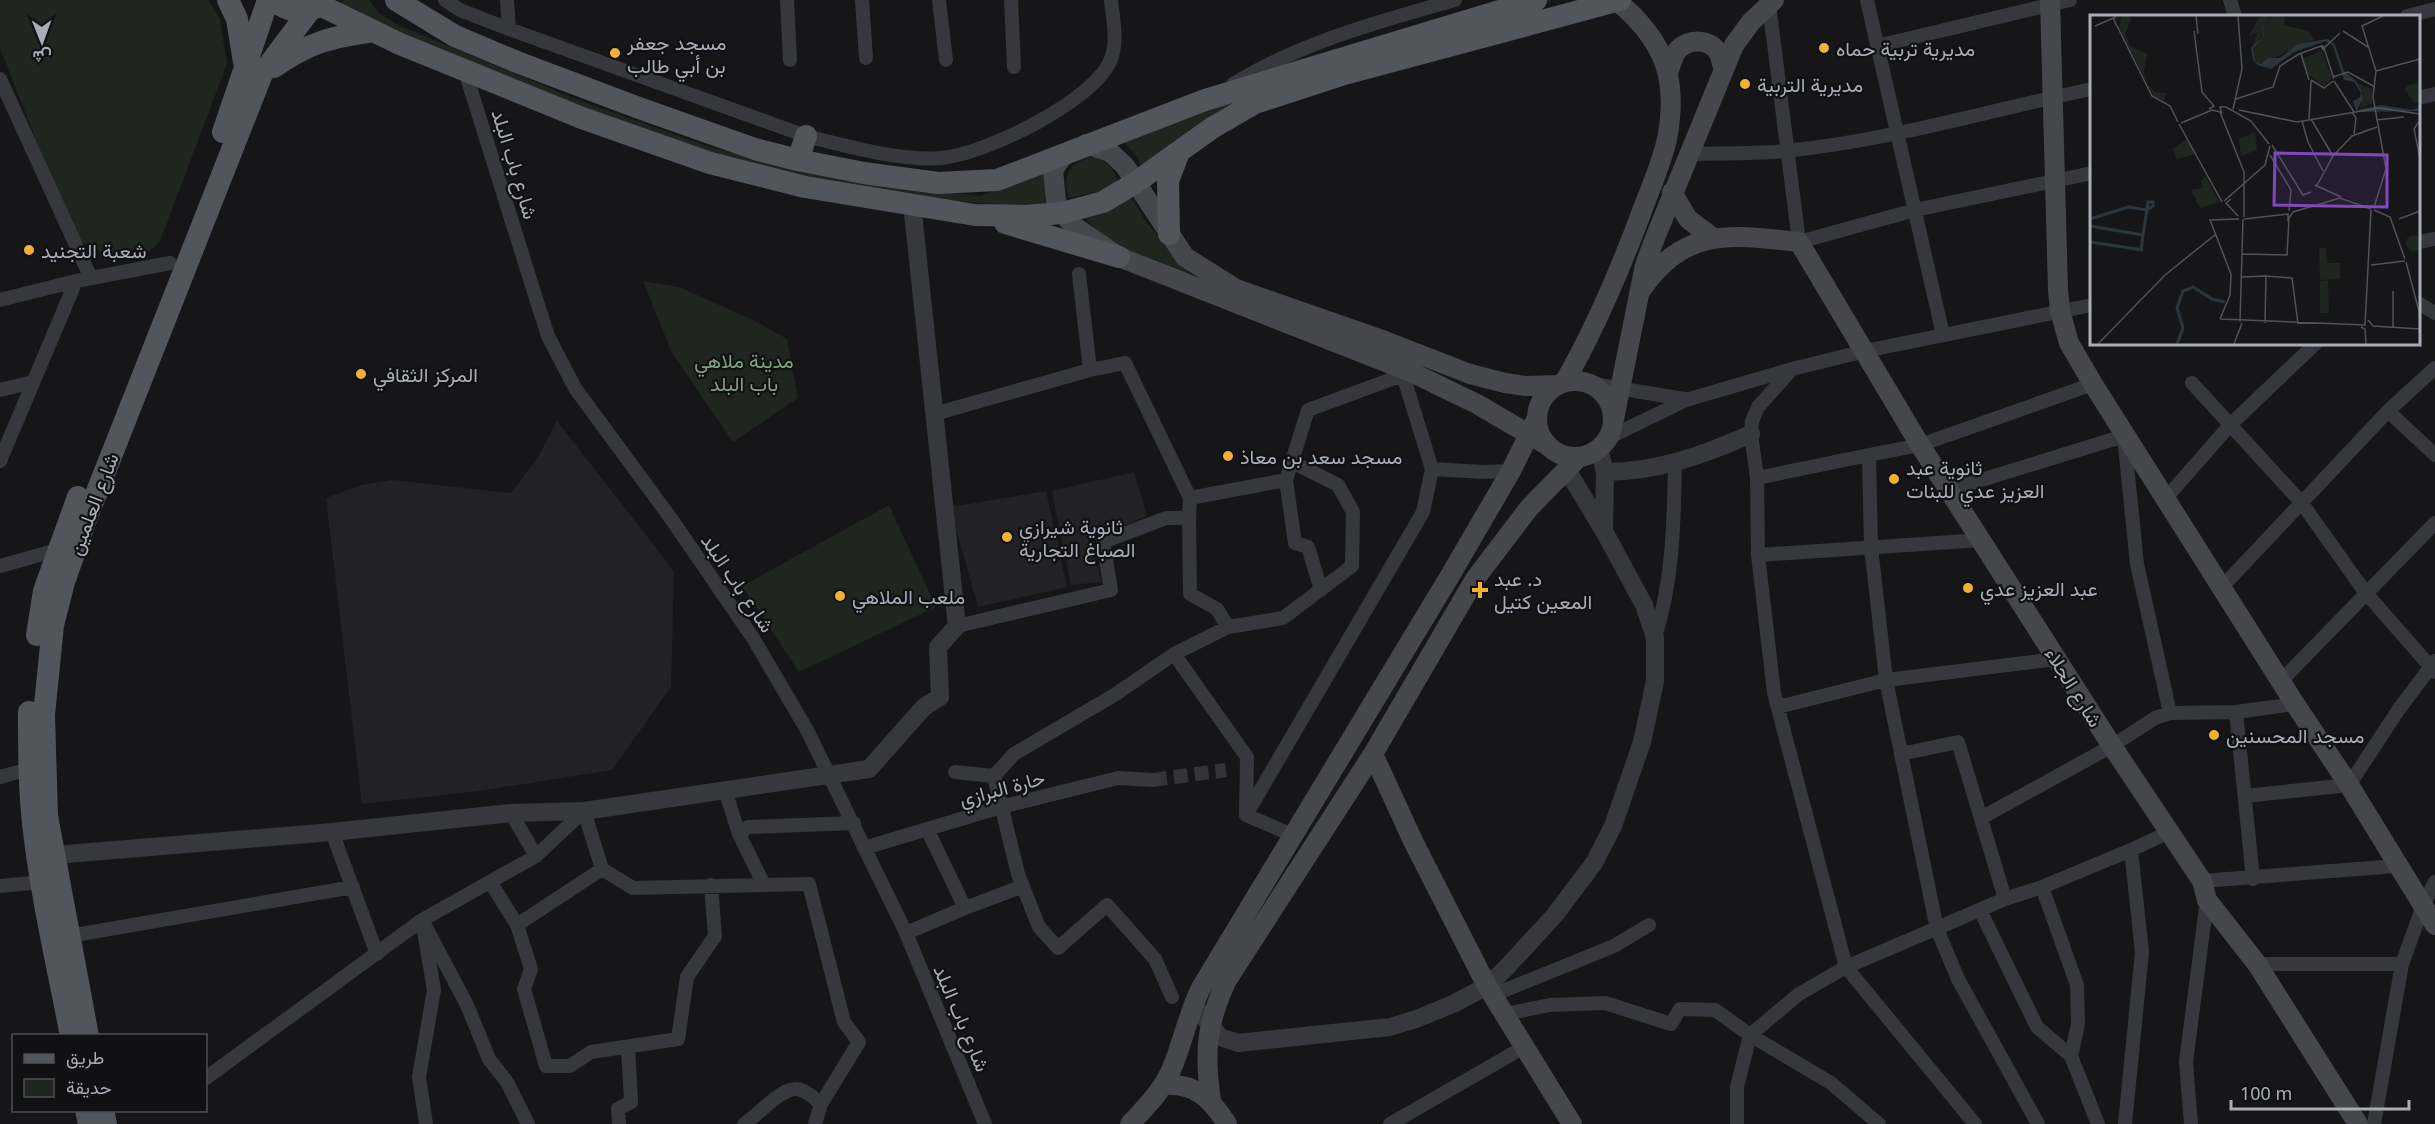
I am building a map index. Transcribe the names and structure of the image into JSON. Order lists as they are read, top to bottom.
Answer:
{
  "streets": {
    "main road": ["شارع العلمين", "شارع الجلاء"],
    "street": ["شارع باب البلد", "حارة البرازي"]
  },
  "crossings": [
    ["شارع باب البلد", "حارة البرازي"]
  ],
  "parks": ["مدينة ملاهي باب البلد"],
  "places": {
    "other": [
      "مديرية تربية حماه",
      "مسجد جعفر بن أبي طالب",
      "مديرية التربية",
      "شعبة التجنيد",
      "المركز الثقافي",
      "مسجد سعد بن معاذ",
      "ثانوية عبد العزيز عدي للبنات",
      "ثانوية شيرازي الصباغ التجارية",
      "عبد العزيز عدي",
      "ملعب الملاهي",
      "مسجد المحسنين"
    ],
    "health": ["د. عبد المعين كتيل"]
  },
  "legend": ["طريق", "حديقة"],
  "scale_bar": "100 m",
  "north": "bottom"
}
